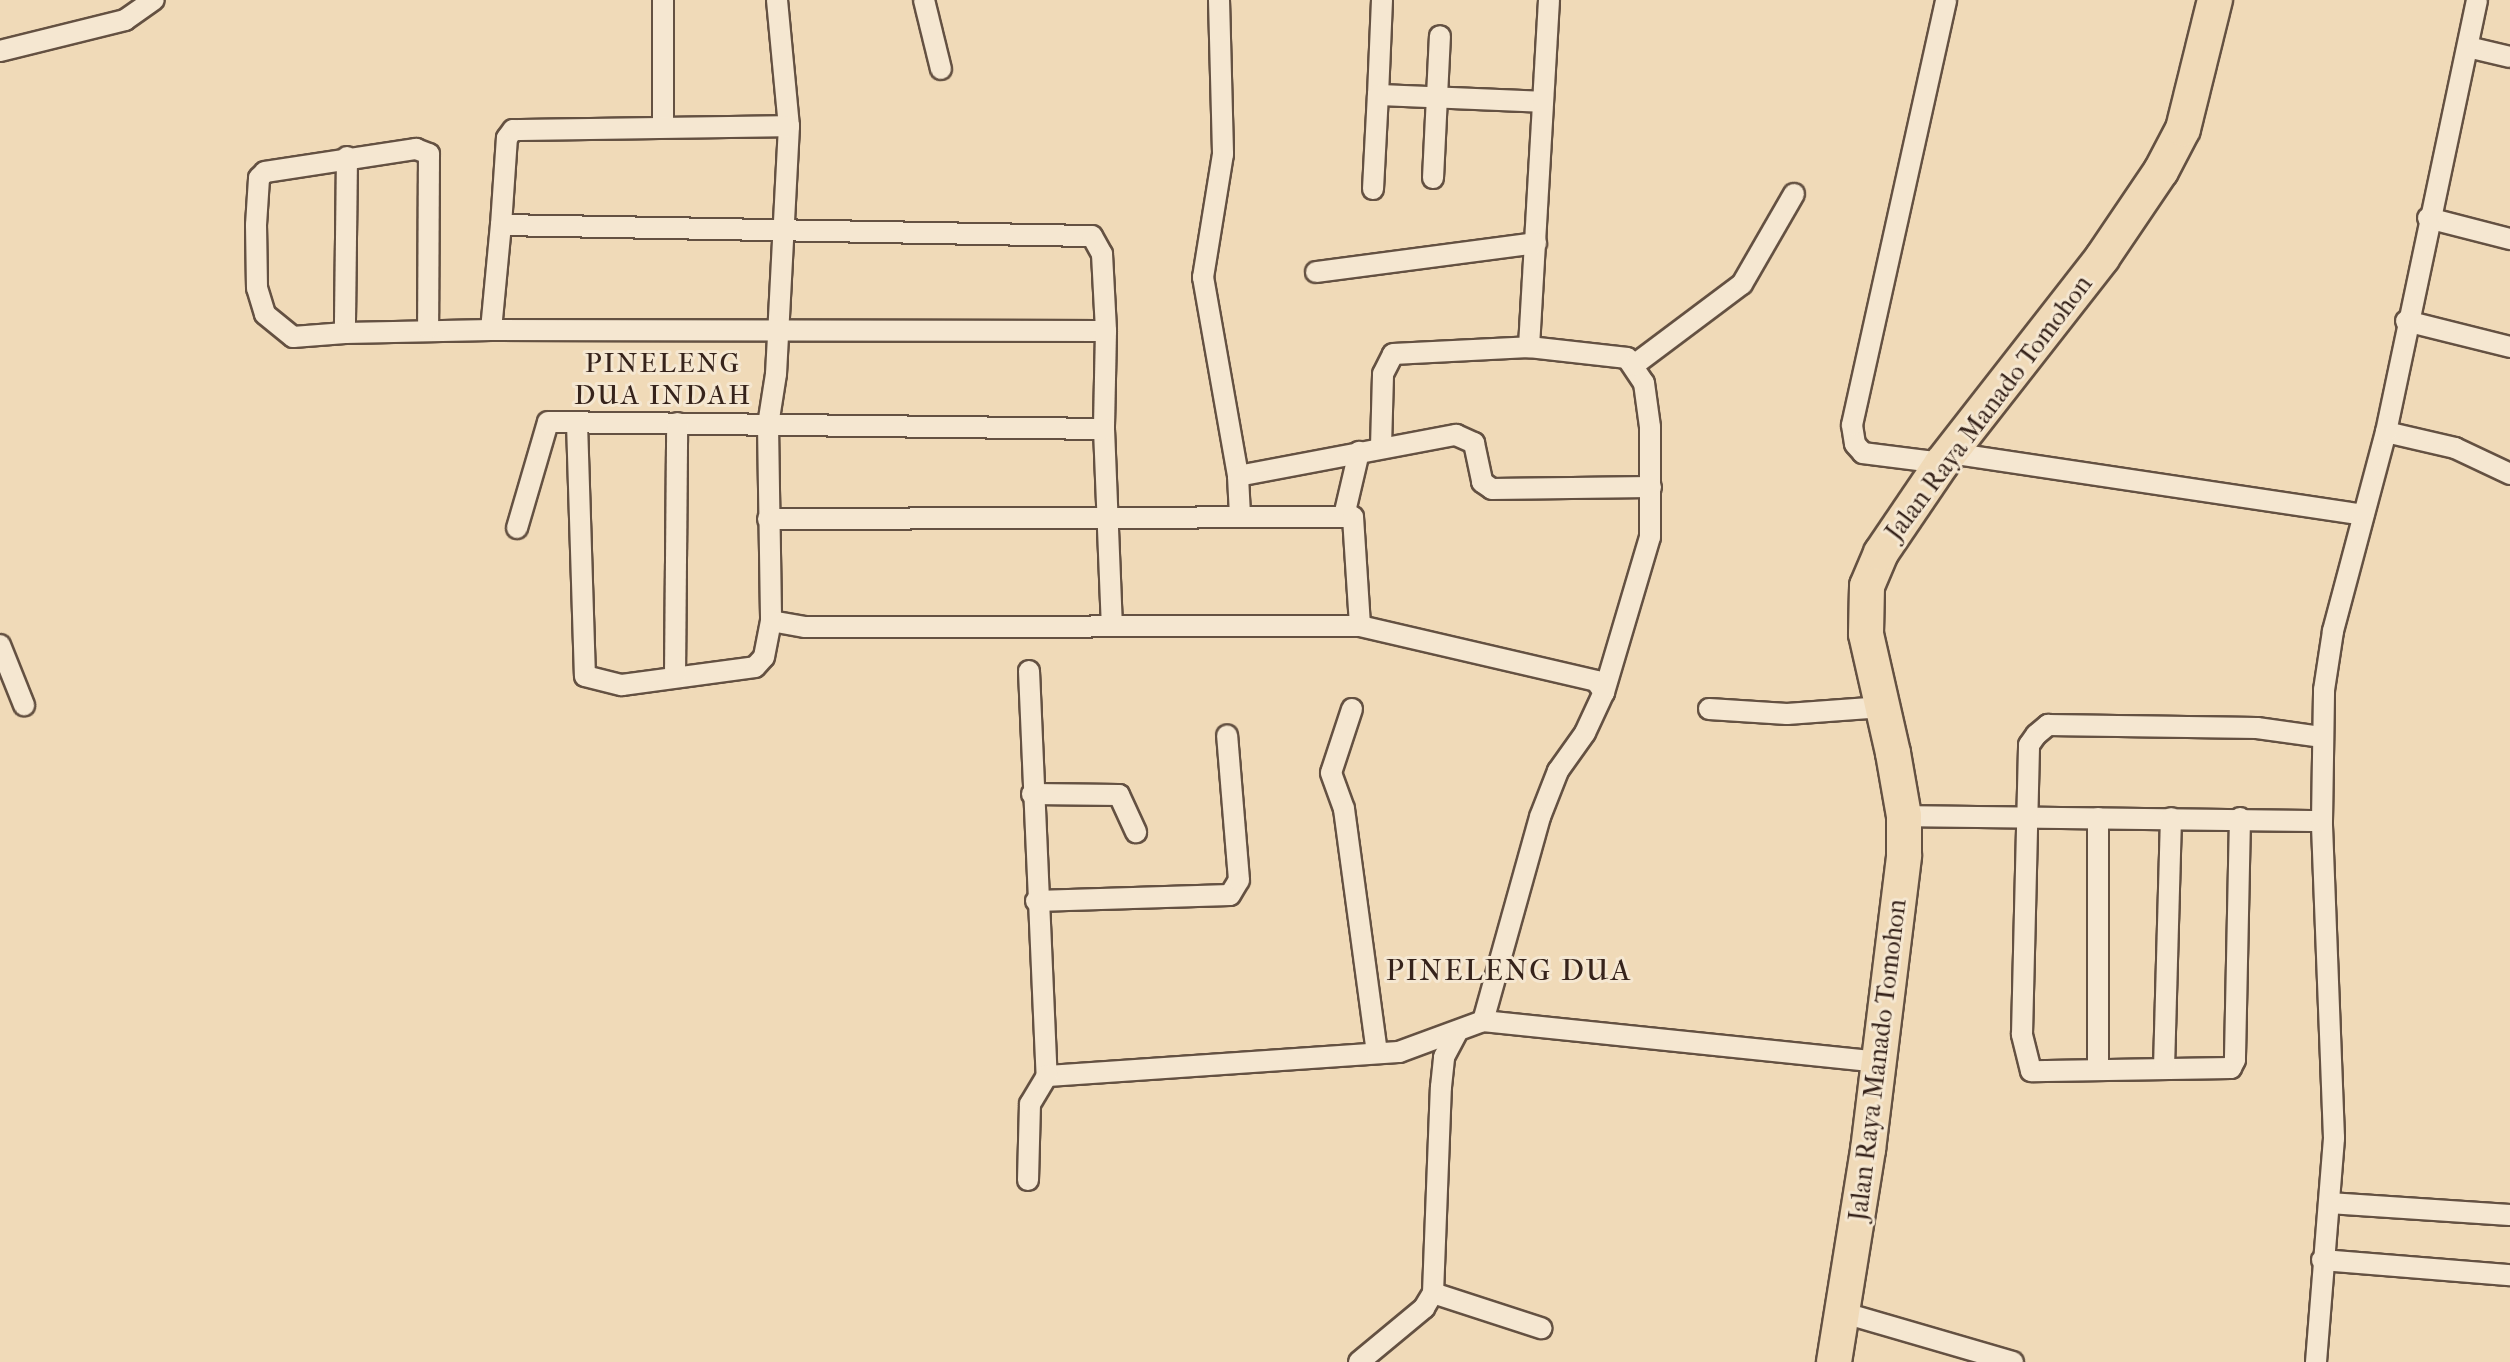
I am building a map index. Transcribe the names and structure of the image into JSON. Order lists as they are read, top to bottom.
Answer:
{
  "streets": {
    "highway": ["Jalan Raya Manado Tomohon"]
  },
  "districts": ["PINELENG DUA INDAH", "PINELENG DUA"]
}
